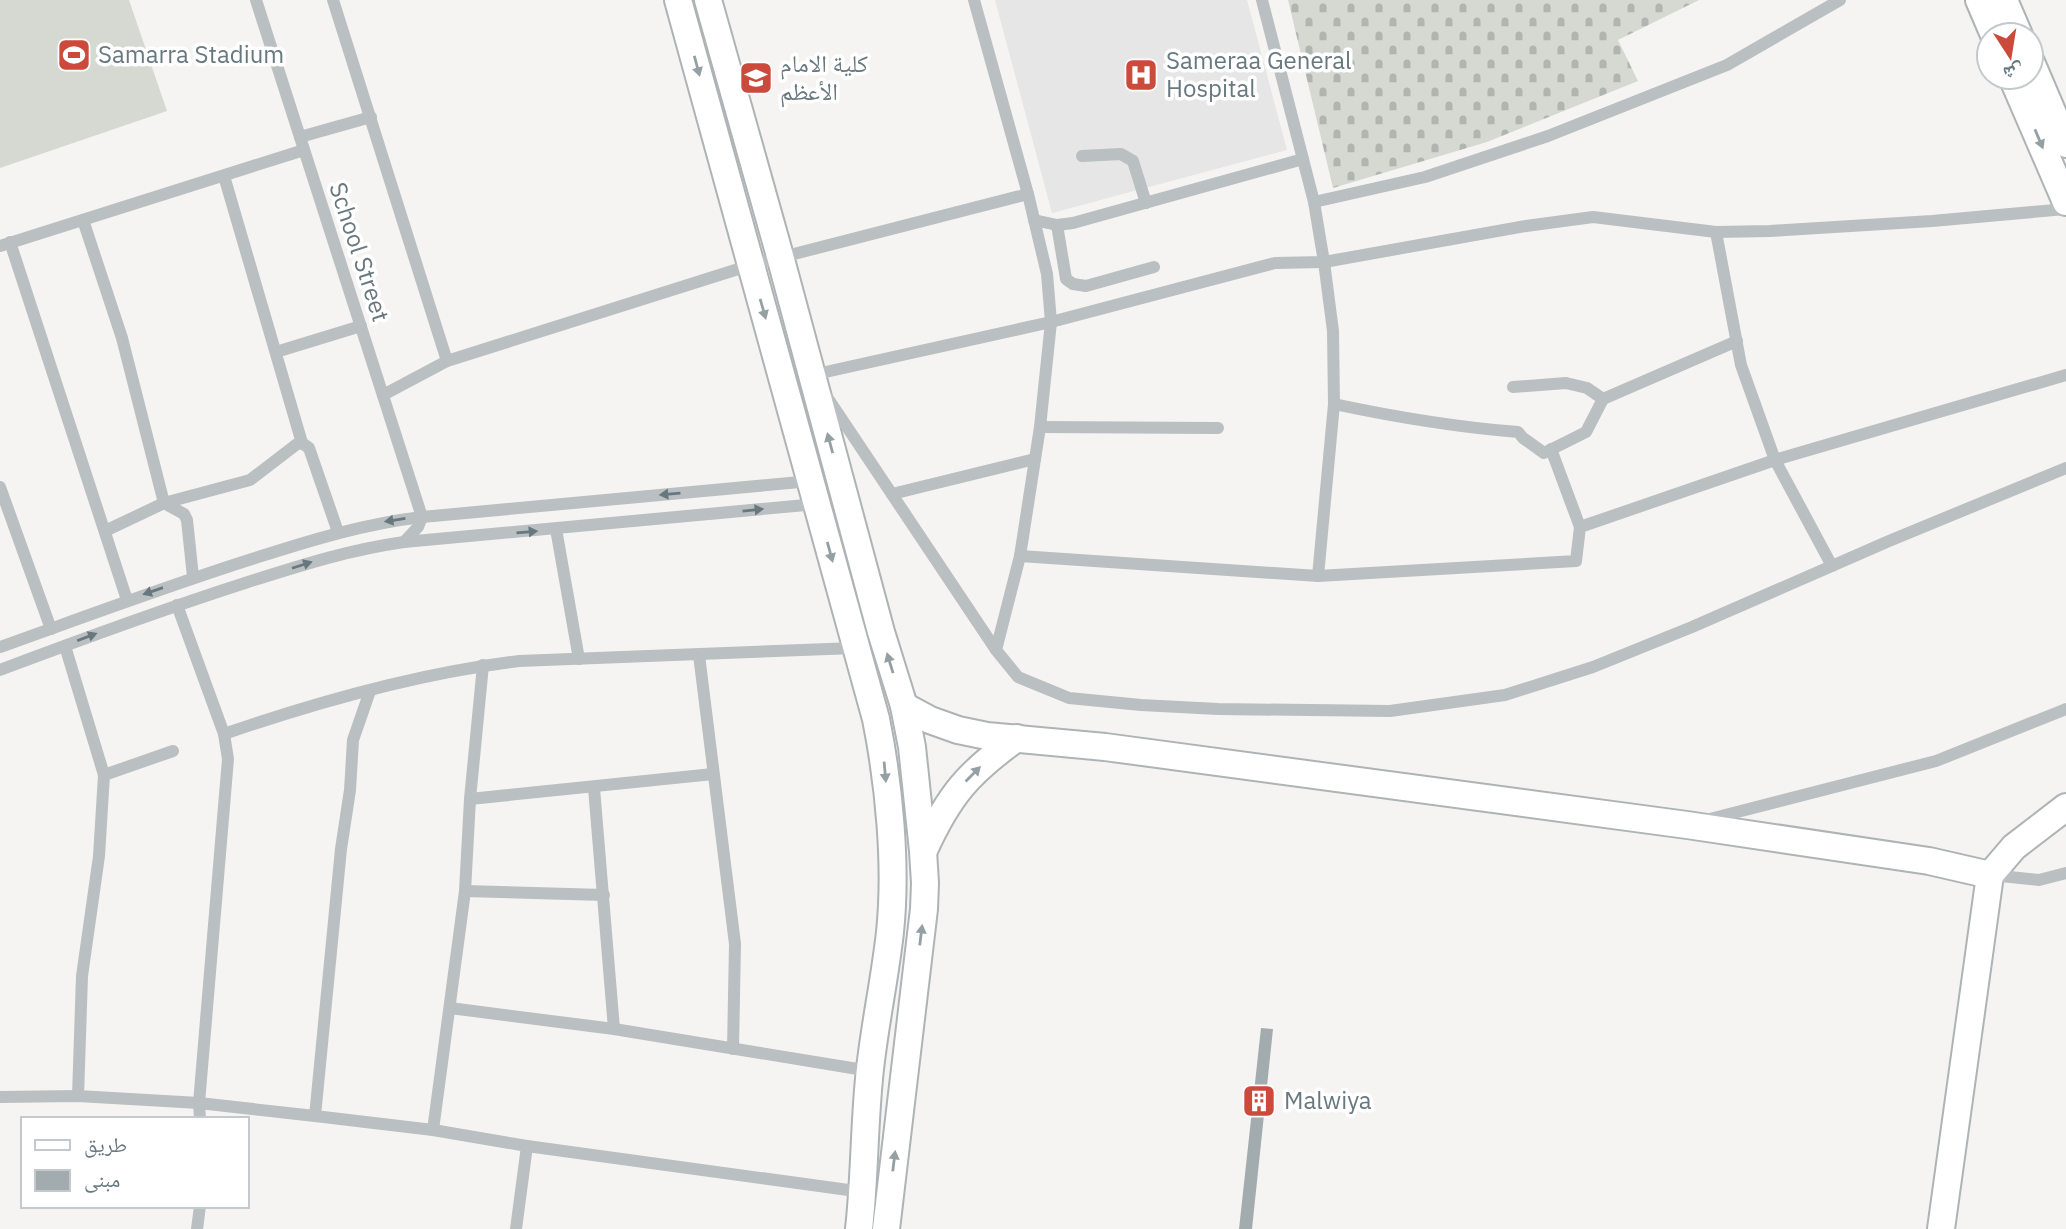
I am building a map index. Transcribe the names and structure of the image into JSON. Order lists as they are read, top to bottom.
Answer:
{
  "streets": {
    "street": ["School Street"]
  },
  "places": {
    "sports": ["Samarra Stadium"],
    "hospital": ["Sameraa General Hospital"],
    "school or university": ["كلية الامام الأعظم"],
    "building": ["Malwiya"]
  },
  "legend": ["طريق", "مبنى"],
  "north": "bottom"
}
